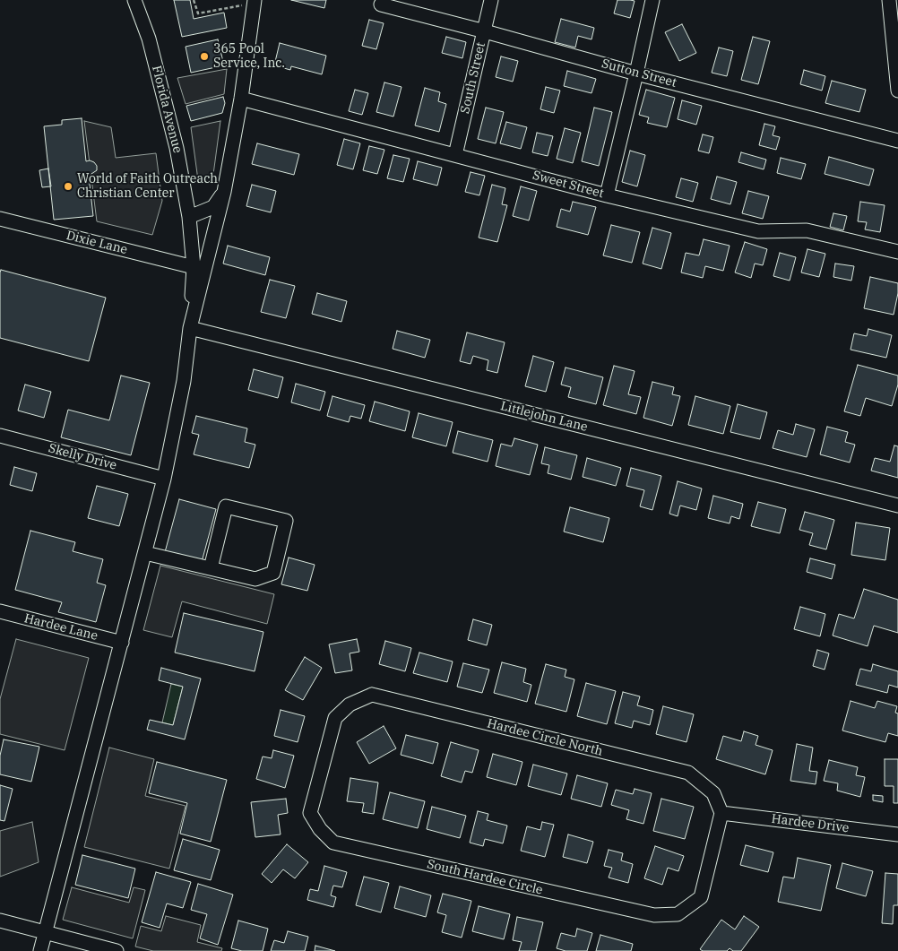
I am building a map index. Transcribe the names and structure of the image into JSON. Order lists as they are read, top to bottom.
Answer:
{
  "streets": {
    "street": [
      "Sutton Street",
      "South Street",
      "Florida Avenue",
      "Sweet Street",
      "Dixie Lane",
      "Littlejohn Lane",
      "Skelly Drive",
      "Hardee Lane",
      "Hardee Circle North",
      "Hardee Drive",
      "South Hardee Circle"
    ]
  },
  "crossings": [
    ["Sutton Street", "South Street"],
    ["South Street", "Sweet Street"],
    ["Florida Avenue", "Dixie Lane"],
    ["Florida Avenue", "Littlejohn Lane"],
    ["Hardee Circle North", "Hardee Drive"],
    ["Hardee Circle North", "South Hardee Circle"],
    ["Hardee Drive", "South Hardee Circle"]
  ],
  "places": ["365 Pool Service, Inc.", "World of Faith Outreach Christian Center"]
}
